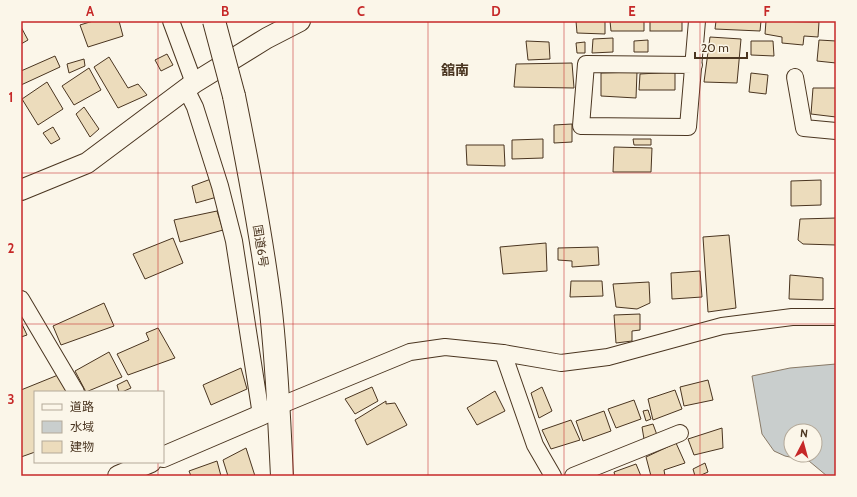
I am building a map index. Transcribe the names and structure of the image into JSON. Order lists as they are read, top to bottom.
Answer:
{
  "streets": {
    "highway": ["国道6号"]
  },
  "districts": ["舘南"],
  "legend": ["道路", "水域", "建物"],
  "scale_bar": "20 m",
  "north": "top",
  "grid": {
    "columns": [
      "A",
      "B",
      "C",
      "D",
      "E",
      "F"
    ],
    "rows": ["1", "2", "3"]
  }
}
